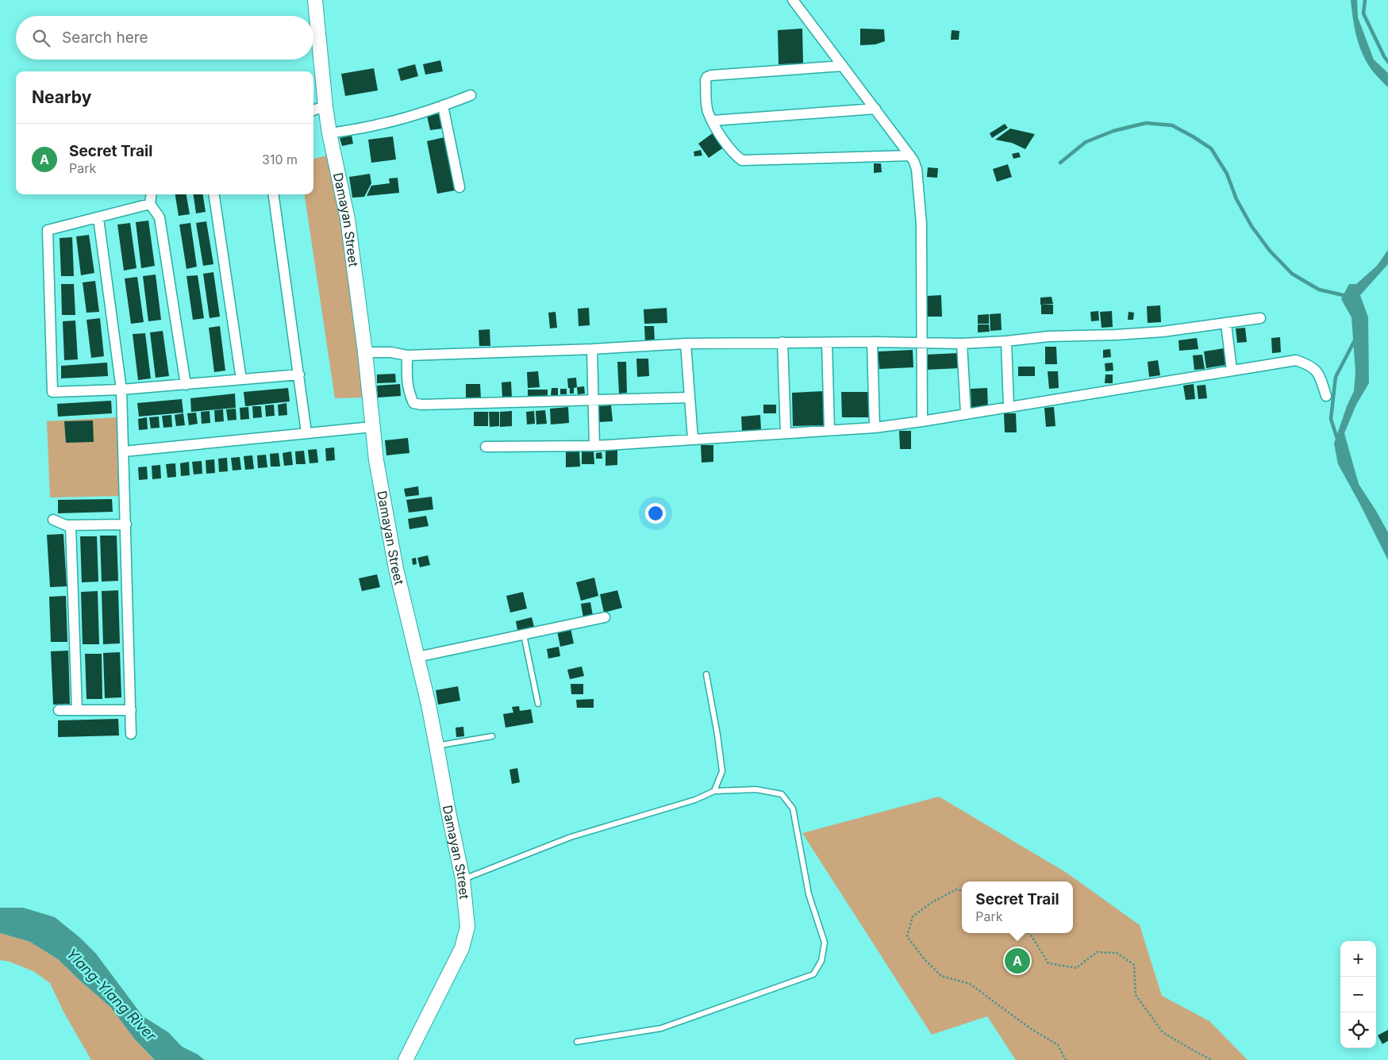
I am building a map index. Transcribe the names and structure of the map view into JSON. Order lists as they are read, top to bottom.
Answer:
{
  "streets": {
    "street": ["Damayan Street"]
  },
  "water": ["Ylang-Ylang River"],
  "page": {
    "search": "Search here",
    "heading": "Nearby",
    "list": [
      {
        "mark": "A",
        "name": "Secret Trail",
        "note": "Park",
        "value": "310 m"
      }
    ],
    "popup": ["Secret Trail", "Park"],
    "map_buttons": ["+", "−"],
    "pins": "A"
  }
}
